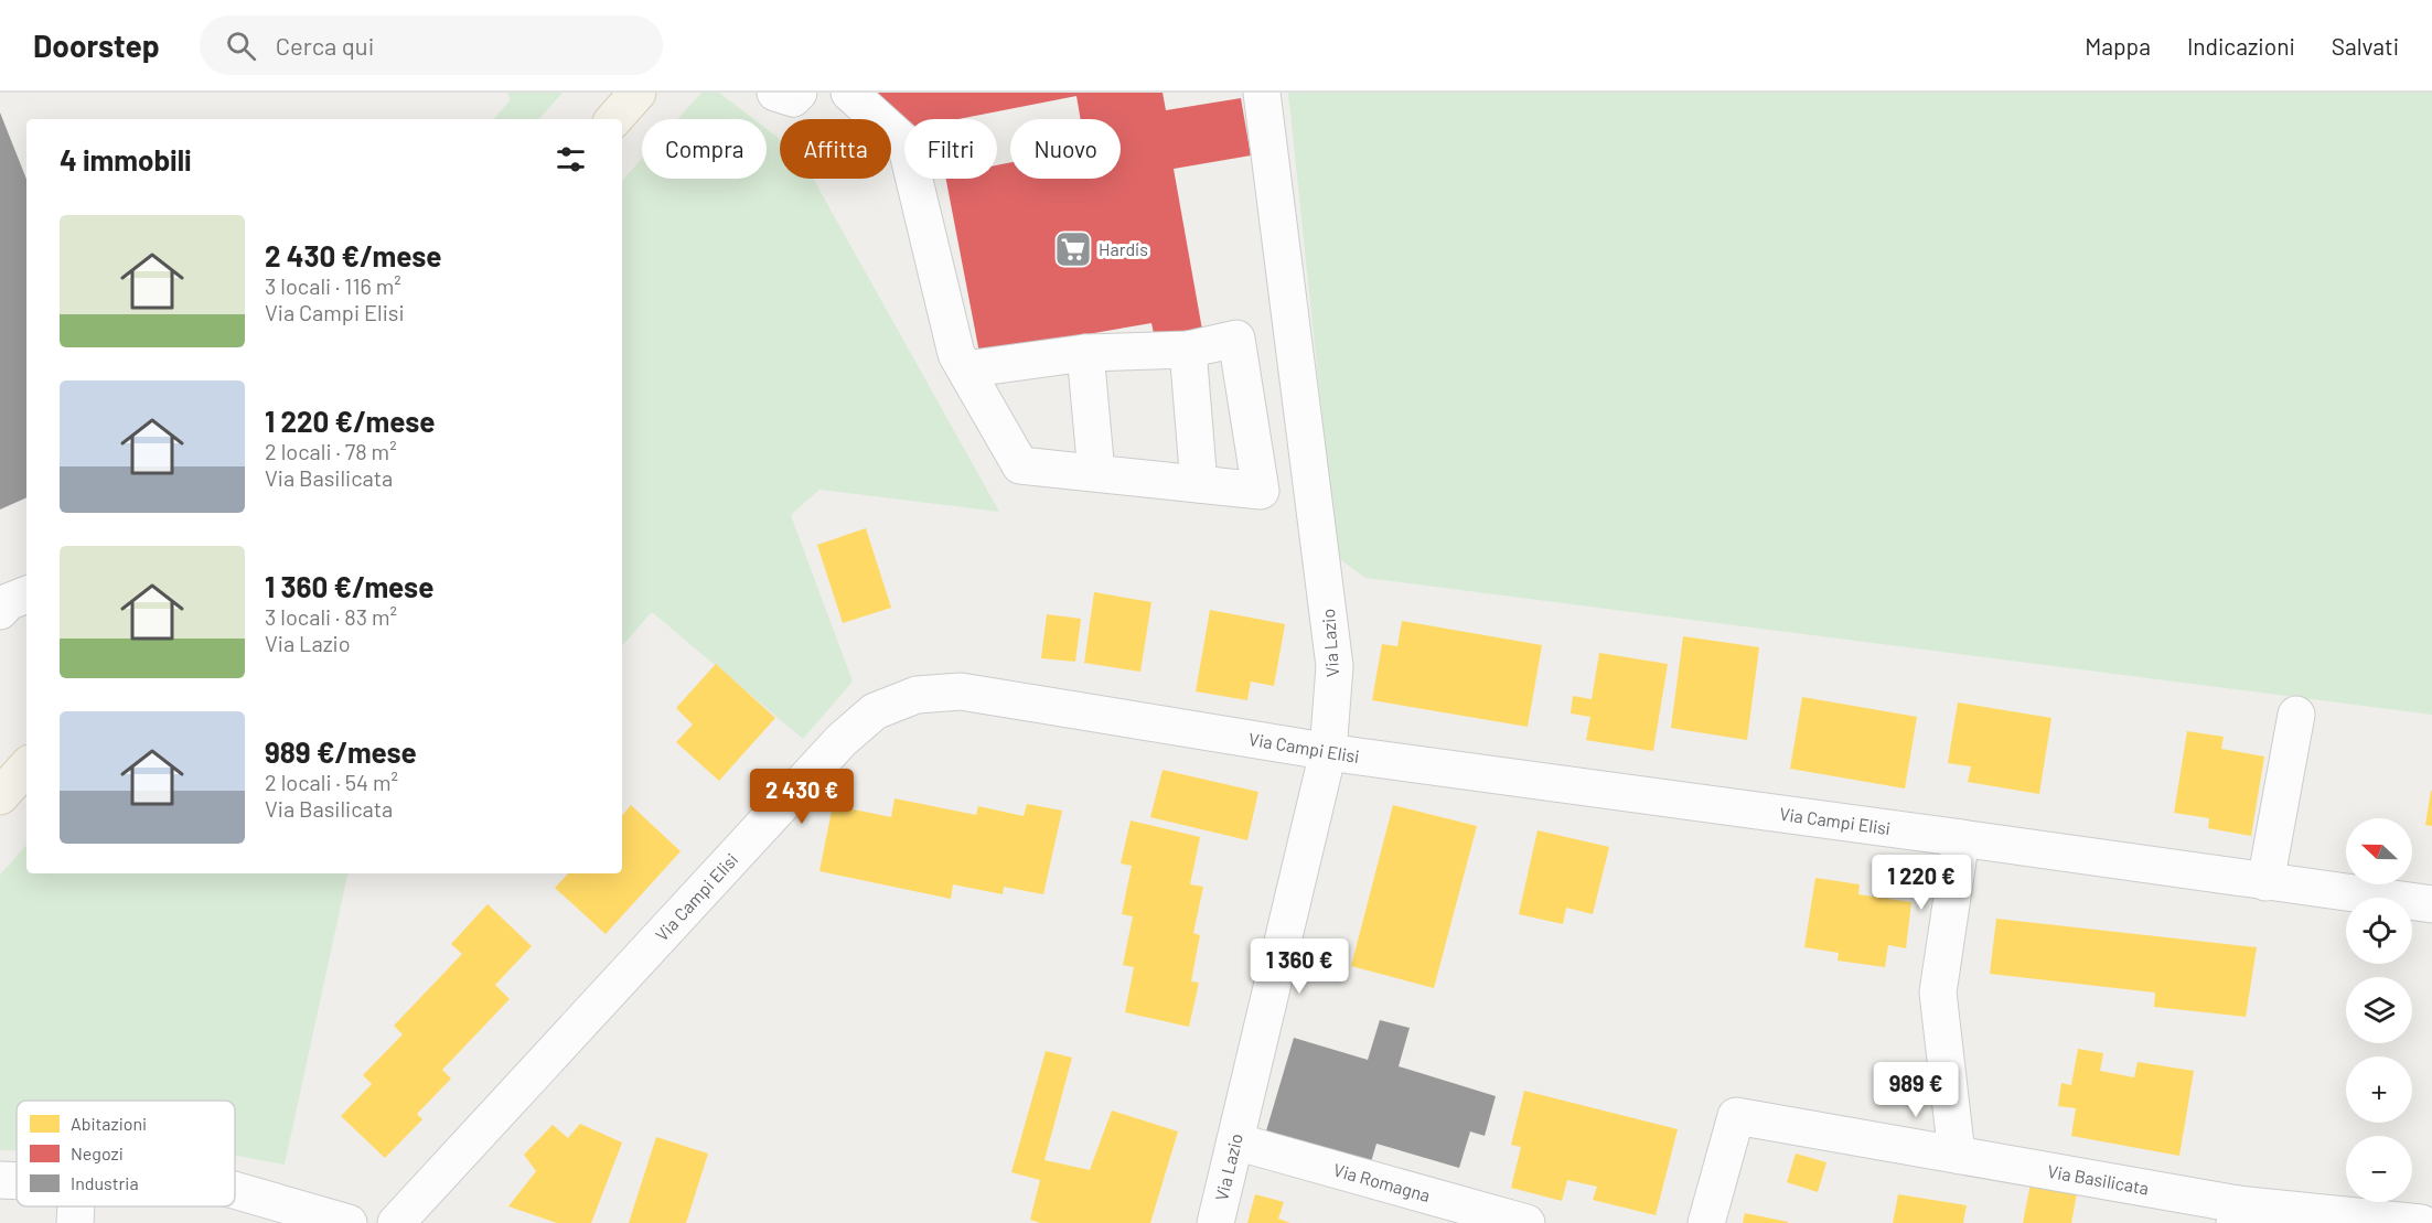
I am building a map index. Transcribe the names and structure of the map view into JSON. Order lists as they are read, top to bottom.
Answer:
{
  "streets": {
    "street": [
      "Via Lazio",
      "Via Campi Elisi",
      "Via Basilicata",
      "Via Romagna"
    ]
  },
  "crossings": [
    ["Via Lazio", "Via Campi Elisi"],
    ["Via Lazio", "Via Romagna"]
  ],
  "places": {
    "supermarket": ["Hardis"]
  },
  "legend": ["Abitazioni", "Negozi", "Industria"],
  "north": "left",
  "page": {
    "header": "Doorstep",
    "search": "Cerca qui",
    "nav": ["Mappa", "Indicazioni", "Salvati"],
    "chip": [
      "Compra",
      "Affitta",
      "Filtri",
      "Nuovo"
    ],
    "heading": "4 immobili",
    "list": [
      {
        "name": "2 430 €/mese",
        "note": "3 locali · 116 m² · Via Campi Elisi"
      },
      {
        "name": "1 220 €/mese",
        "note": "2 locali · 78 m² · Via Basilicata"
      },
      {
        "name": "1 360 €/mese",
        "note": "3 locali · 83 m² · Via Lazio"
      },
      {
        "name": "989 €/mese",
        "note": "2 locali · 54 m² · Via Basilicata"
      }
    ],
    "price": [
      "2 430 €",
      "1 220 €",
      "1 360 €",
      "989 €"
    ],
    "map_buttons": ["+", "−"]
  }
}
